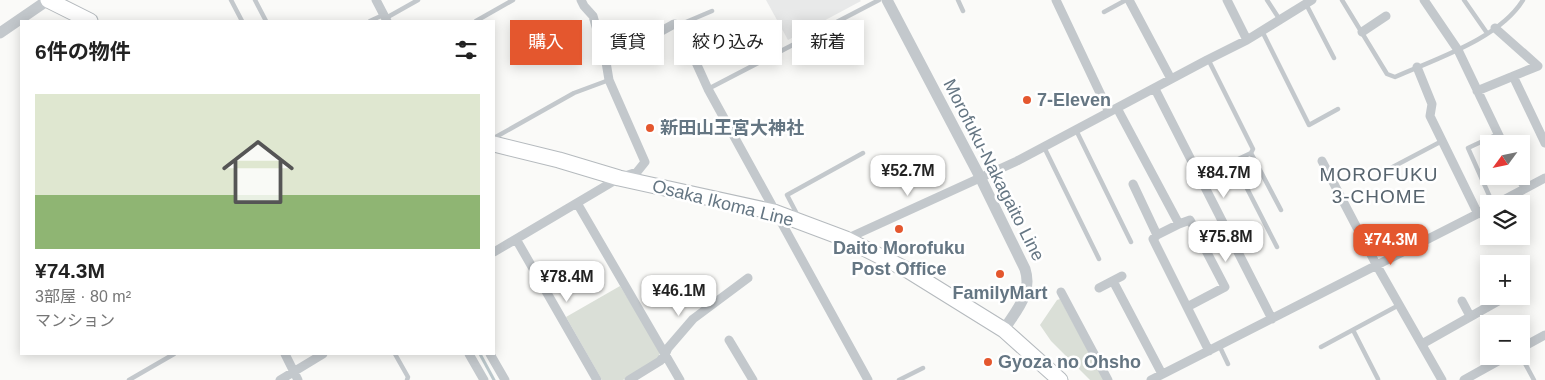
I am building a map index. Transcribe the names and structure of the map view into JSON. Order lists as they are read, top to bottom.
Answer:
{
  "streets": {
    "main road": ["Osaka Ikoma Line"],
    "street": ["Morofuku-Nakagaito Line"]
  },
  "crossings": [
    ["Morofuku-Nakagaito Line", "Osaka Ikoma Line"]
  ],
  "districts": ["MOROFUKU 3-CHOME"],
  "places": [
    "7-Eleven",
    "新田山王宮大神社",
    "Daito Morofuku Post Office",
    "FamilyMart",
    "Gyoza no Ohsho"
  ],
  "north": "bottom left",
  "page": {
    "chip": [
      "購入",
      "賃貸",
      "絞り込み",
      "新着"
    ],
    "heading": "6件の物件",
    "list": [
      {
        "name": "¥74.3M",
        "note": "3部屋 · 80 m² · マンション"
      }
    ],
    "map_buttons": ["+", "−"],
    "price": [
      "¥52.7M",
      "¥84.7M",
      "¥75.8M",
      "¥74.3M",
      "¥78.4M",
      "¥46.1M"
    ]
  }
}
